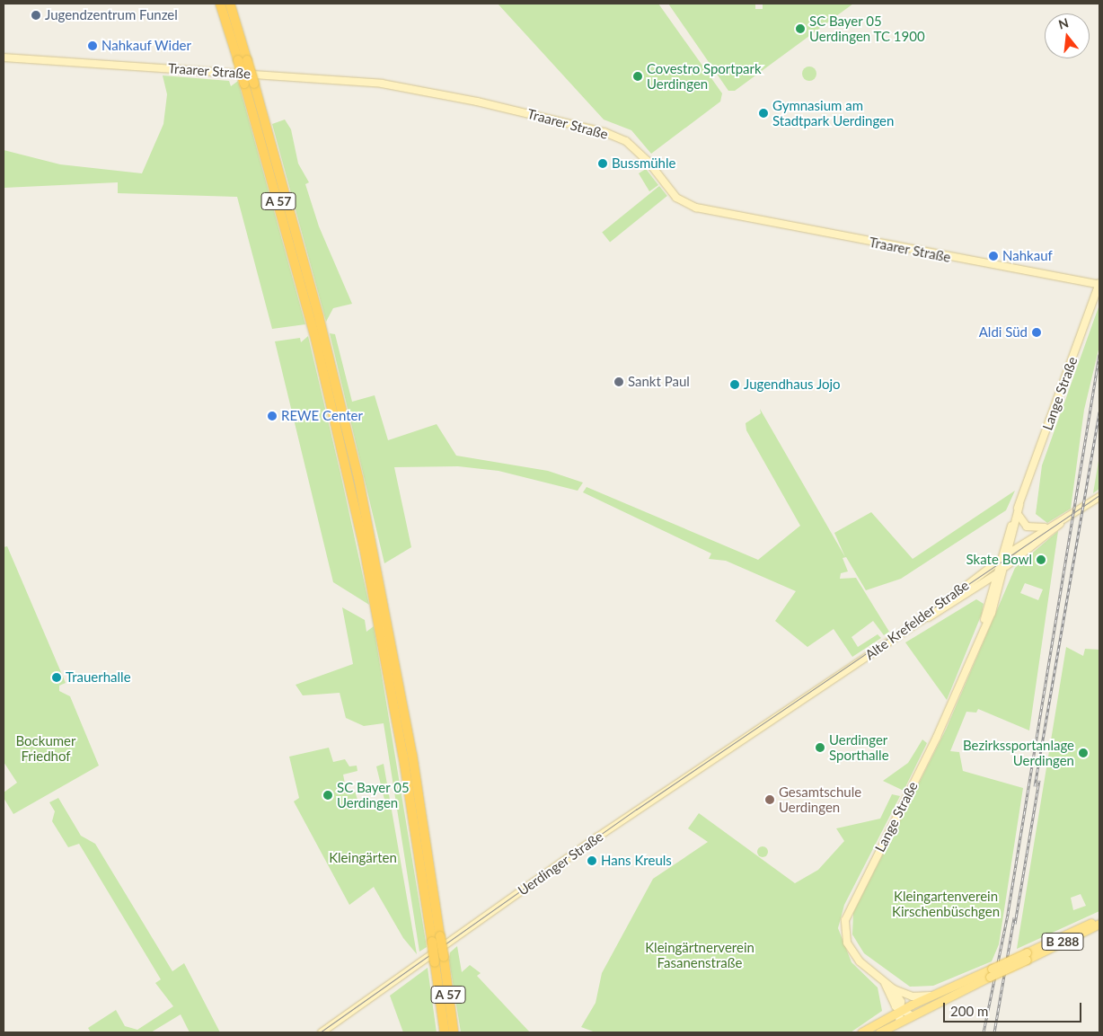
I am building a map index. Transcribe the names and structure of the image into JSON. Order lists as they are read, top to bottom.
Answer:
{
  "streets": {
    "highway": ["A 57"],
    "main road": ["B 288"],
    "street": [
      "Traarer Straße",
      "Lange Straße",
      "Alte Krefelder Straße",
      "Uerdinger Straße"
    ]
  },
  "crossings": [
    ["Traarer Straße", "Lange Straße"],
    ["Lange Straße", "Alte Krefelder Straße"],
    ["Lange Straße", "B 288"],
    ["Alte Krefelder Straße", "Uerdinger Straße"]
  ],
  "parks": [
    "Bockumer Friedhof",
    "Kleingärten",
    "Kleingartenverein Kirschenbüschgen",
    "Kleingärtnerverein Fasanenstraße"
  ],
  "places": [
    "Jugendzentrum Funzel",
    "SC Bayer 05 Uerdingen TC 1900",
    "Nahkauf Wider",
    "Covestro Sportpark Uerdingen",
    "Gymnasium am Stadtpark Uerdingen",
    "Bussmühle",
    "Nahkauf",
    "Aldi Süd",
    "Sankt Paul",
    "Jugendhaus Jojo",
    "REWE Center",
    "Skate Bowl",
    "Trauerhalle",
    "Uerdinger Sporthalle",
    "Bezirkssportanlage Uerdingen",
    "SC Bayer 05 Uerdingen",
    "Gesamtschule Uerdingen",
    "Hans Kreuls"
  ],
  "scale_bar": "200 m",
  "north": "top"
}
